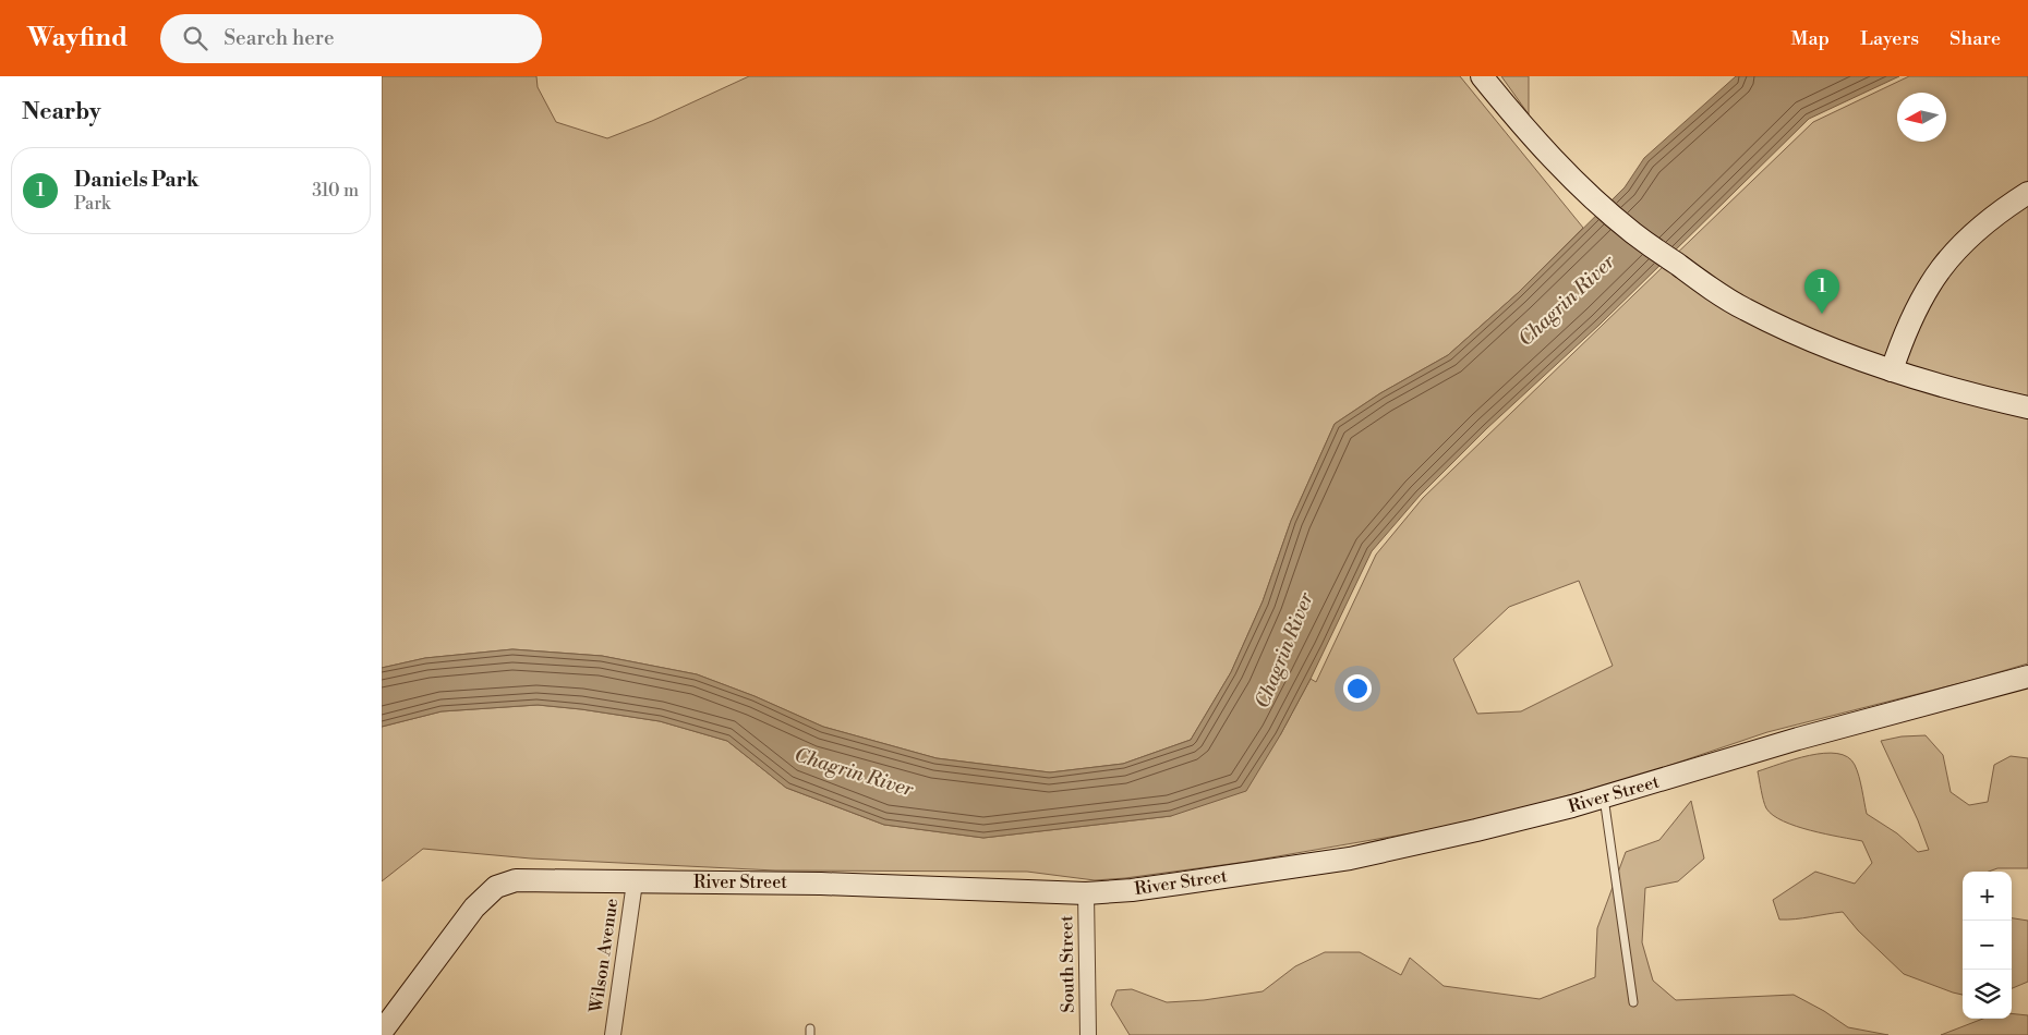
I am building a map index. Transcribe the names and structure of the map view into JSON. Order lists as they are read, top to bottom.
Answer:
{
  "streets": {
    "main road": ["River Street"],
    "street": ["Wilson Avenue", "South Street"]
  },
  "crossings": [
    ["River Street", "Wilson Avenue"],
    ["River Street", "South Street"]
  ],
  "water": ["Chagrin River"],
  "north": "left",
  "page": {
    "header": "Wayfind",
    "search": "Search here",
    "nav": ["Map", "Layers", "Share"],
    "heading": "Nearby",
    "list": [
      {
        "mark": "1",
        "name": "Daniels Park",
        "note": "Park",
        "value": "310 m"
      }
    ],
    "pins": "1",
    "map_buttons": ["+", "−"]
  }
}
